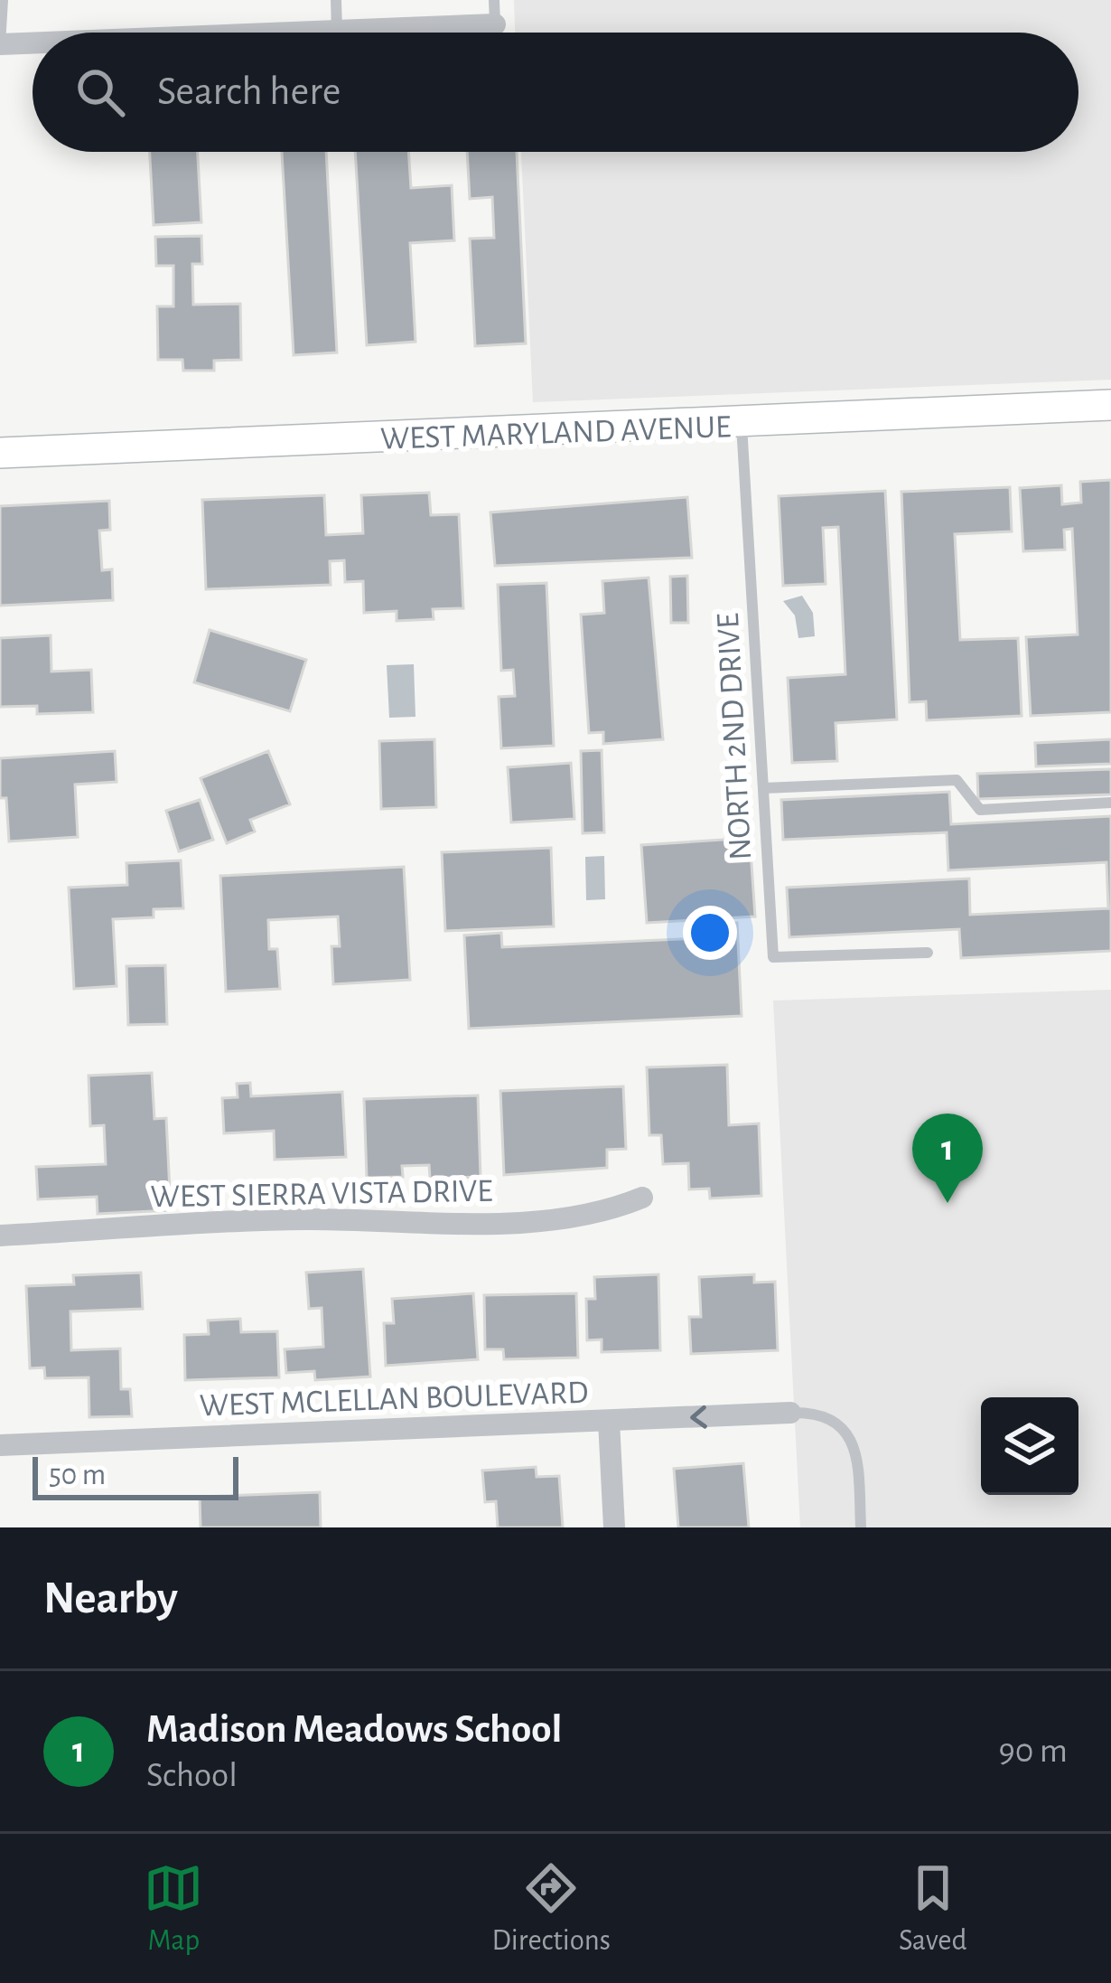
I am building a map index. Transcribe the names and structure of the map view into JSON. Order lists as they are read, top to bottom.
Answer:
{
  "streets": {
    "street": ["WEST MARYLAND AVENUE", "WEST SIERRA VISTA DRIVE", "WEST MCLELLAN BOULEVARD"],
    "lane": ["NORTH 2ND DRIVE"]
  },
  "crossings": [
    ["WEST MARYLAND AVENUE", "NORTH 2ND DRIVE"]
  ],
  "scale_bar": "50 m",
  "page": {
    "search": "Search here",
    "pins": "1",
    "scale": "50 m",
    "heading": "Nearby",
    "list": [
      {
        "mark": "1",
        "name": "Madison Meadows School",
        "note": "School",
        "value": "90 m"
      }
    ],
    "nav": ["Map", "Directions", "Saved"]
  }
}
